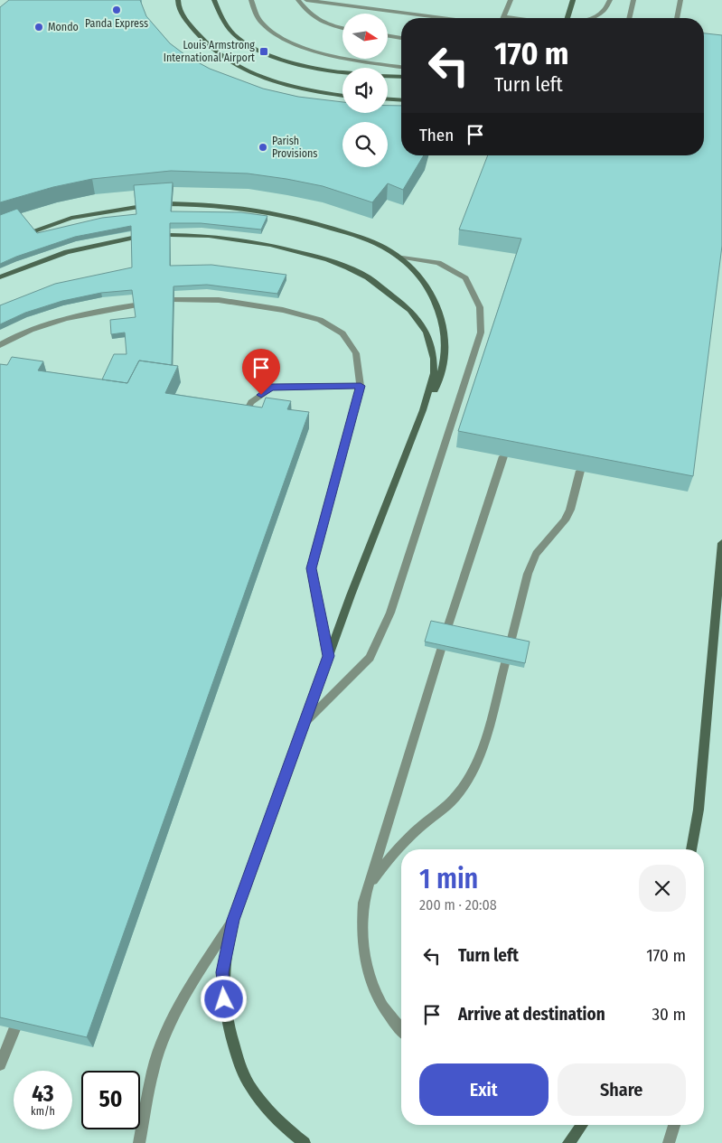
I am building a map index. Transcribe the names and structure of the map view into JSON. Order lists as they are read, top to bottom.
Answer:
{
  "places": {
    "other": ["Panda Express", "Mondo", "Parish Provisions"],
    "transit": ["Louis Armstrong International Airport"]
  },
  "north": "right",
  "page": {
    "turn": ["170 m", "Turn left"],
    "then": "Then",
    "heading": ["1 min", "200 m · 20:08"],
    "list": [
      {
        "name": "Turn left",
        "value": "170 m"
      },
      {
        "name": "Arrive at destination",
        "value": "30 m"
      }
    ],
    "buttons": ["Exit", "Share"],
    "speed": "43 km/h",
    "limit": "50"
  }
}
